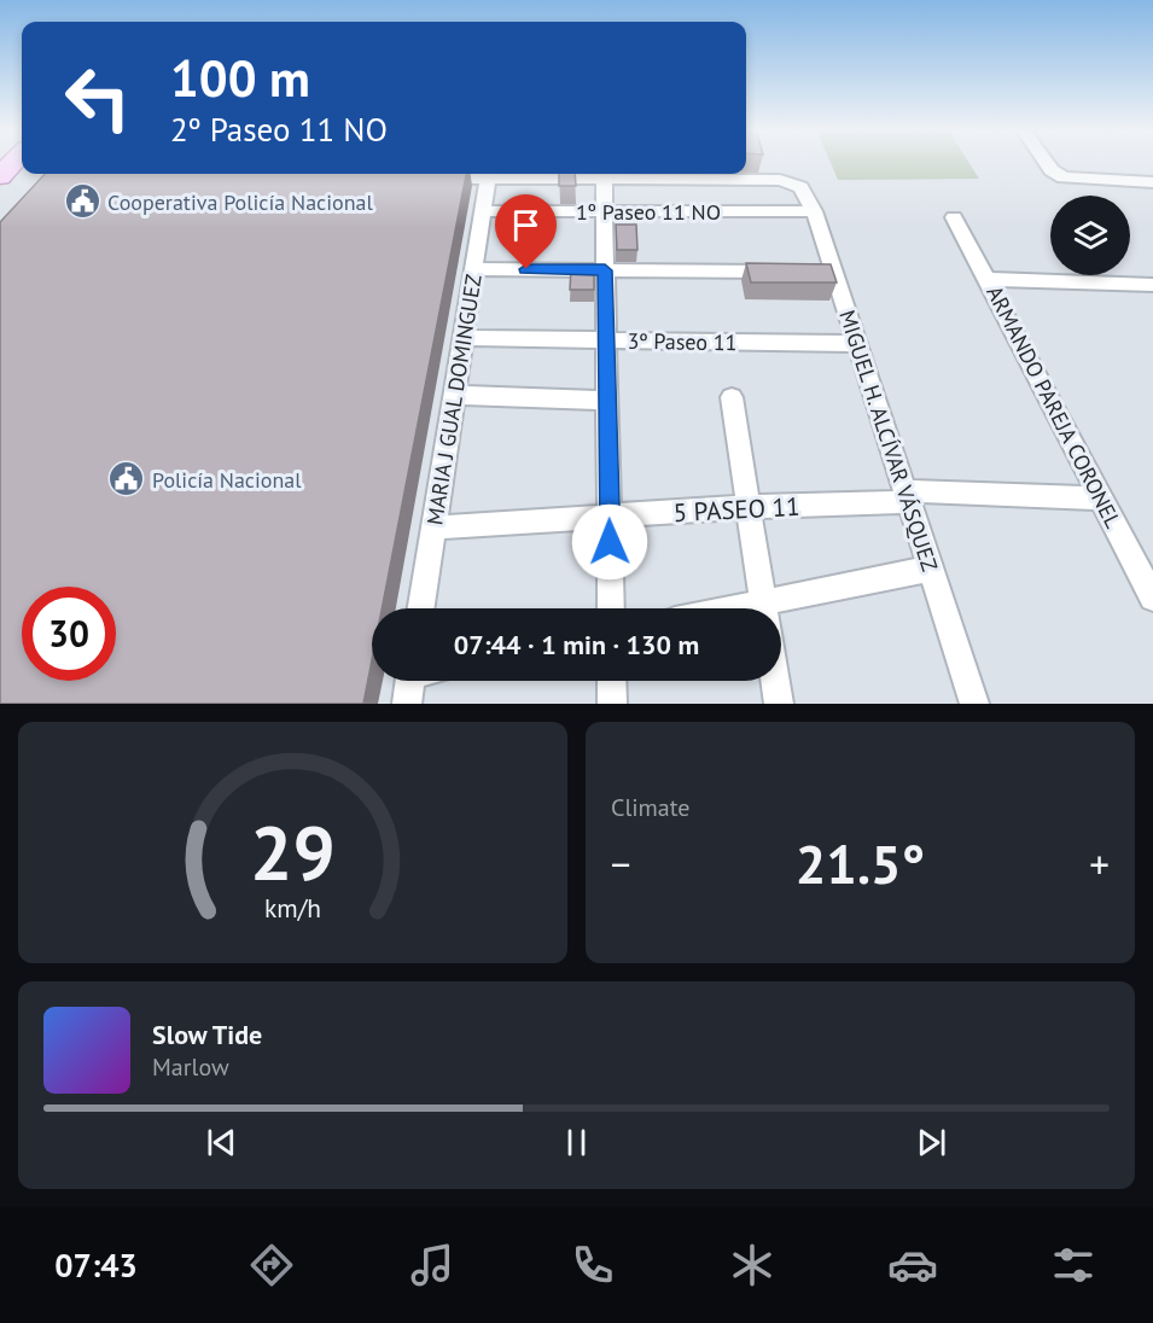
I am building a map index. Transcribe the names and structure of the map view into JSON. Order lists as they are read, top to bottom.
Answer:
{
  "streets": {
    "street": [
      "1º Paseo 11 NO",
      "3º Paseo 11",
      "MARIA J GUAL DOMINGUEZ",
      "ARMANDO PAREJA CORONEL",
      "MIGUEL H. ALCÍVAR VÁSQUEZ",
      "5 PASEO 11"
    ]
  },
  "crossings": [
    ["1º Paseo 11 NO", "MARIA J GUAL DOMINGUEZ"],
    ["1º Paseo 11 NO", "MIGUEL H. ALCÍVAR VÁSQUEZ"],
    ["3º Paseo 11", "MARIA J GUAL DOMINGUEZ"],
    ["3º Paseo 11", "MIGUEL H. ALCÍVAR VÁSQUEZ"],
    ["MARIA J GUAL DOMINGUEZ", "5 PASEO 11"],
    ["ARMANDO PAREJA CORONEL", "5 PASEO 11"],
    ["MIGUEL H. ALCÍVAR VÁSQUEZ", "5 PASEO 11"]
  ],
  "places": {
    "public building": ["Cooperativa Policía Nacional", "Policía Nacional"]
  },
  "page": {
    "turn": ["100 m", "2º Paseo 11 NO"],
    "limit": "30",
    "trip": "07:44 · 1 min · 130 m",
    "tile": "Climate",
    "heat": ["−", "21.5°", "+"],
    "song": ["Slow Tide", "Marlow"],
    "tabs": "07:43",
    "gauge": ["29", "km/h"]
  }
}
